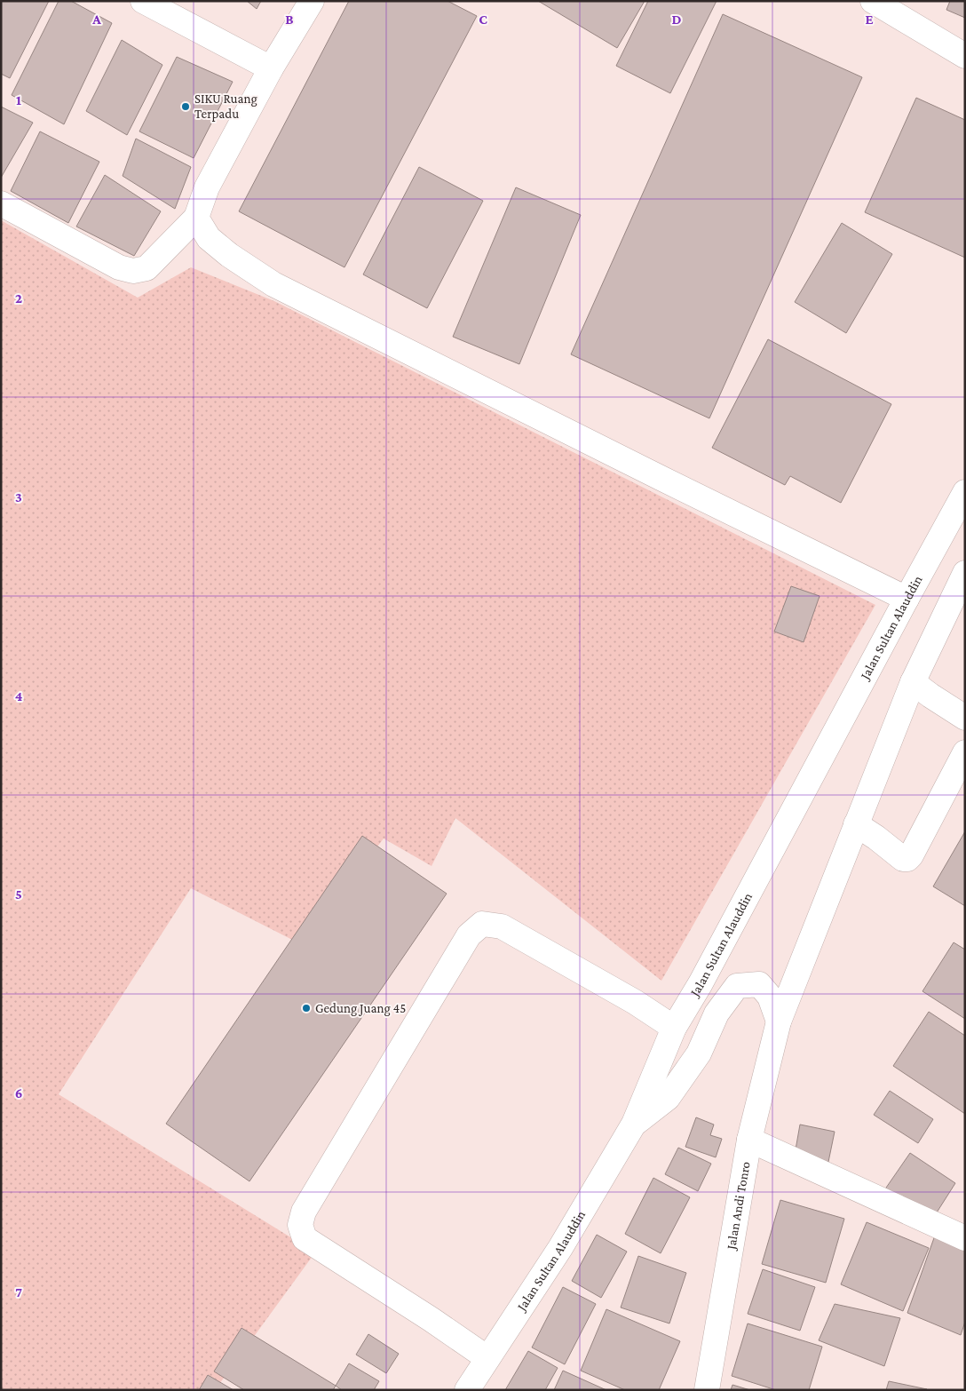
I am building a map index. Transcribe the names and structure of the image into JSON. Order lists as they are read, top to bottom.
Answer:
{
  "streets": {
    "main road": ["Jalan Sultan Alauddin", "Jalan Andi Tonro"]
  },
  "places": ["SIKU Ruang Terpadu", "Gedung Juang 45"],
  "grid": {
    "columns": [
      "A",
      "B",
      "C",
      "D",
      "E"
    ],
    "rows": [
      "1",
      "2",
      "3",
      "4",
      "5",
      "6",
      "7"
    ]
  }
}
